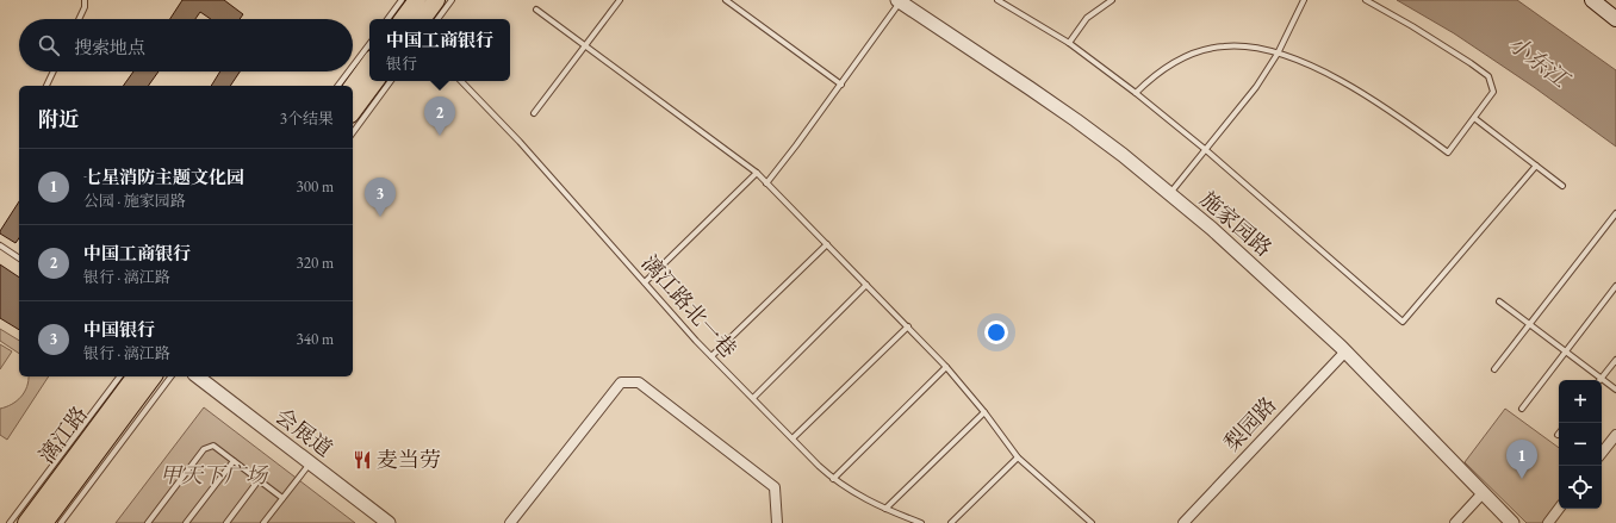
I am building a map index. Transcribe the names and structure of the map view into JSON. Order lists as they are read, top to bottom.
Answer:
{
  "streets": {
    "highway": ["漓江路"],
    "street": ["施家园路", "梨园路", "会展道"],
    "lane": ["漓江路北一巷"]
  },
  "crossings": [
    ["施家园路", "梨园路"]
  ],
  "water": ["小东江"],
  "parks": ["甲天下广场"],
  "places": {
    "restaurant": ["麦当劳"]
  },
  "page": {
    "popup": ["中国工商银行", "银行"],
    "search": "搜索地点",
    "heading": ["附近", "3个结果"],
    "pins": ["2", "3", "1"],
    "list": [
      {
        "mark": "1",
        "name": "七星消防主题文化园",
        "note": "公园 · 施家园路",
        "value": "300 m"
      },
      {
        "mark": "2",
        "name": "中国工商银行",
        "note": "银行 · 漓江路",
        "value": "320 m"
      },
      {
        "mark": "3",
        "name": "中国银行",
        "note": "银行 · 漓江路",
        "value": "340 m"
      }
    ],
    "map_buttons": ["+", "−"]
  }
}
